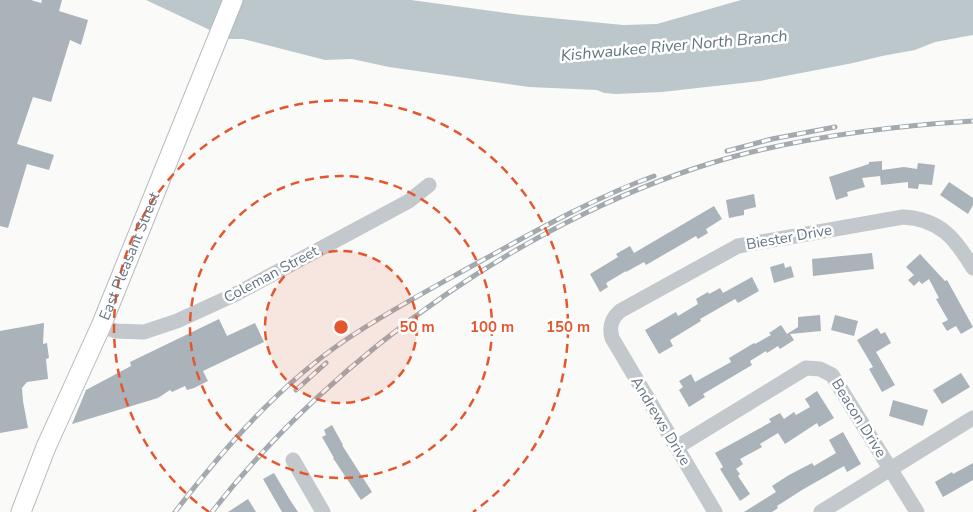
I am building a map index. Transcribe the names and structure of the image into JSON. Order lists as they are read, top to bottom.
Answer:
{
  "streets": {
    "main road": ["East Pleasant Street"],
    "street": [
      "Biester Drive",
      "Coleman Street",
      "Beacon Drive",
      "Andrews Drive"
    ]
  },
  "crossings": [
    ["Biester Drive", "Andrews Drive"],
    ["East Pleasant Street", "Coleman Street"],
    ["Beacon Drive", "Andrews Drive"]
  ],
  "water": ["Kishwaukee River North Branch"],
  "rings": ["50 m", "100 m", "150 m"]
}
